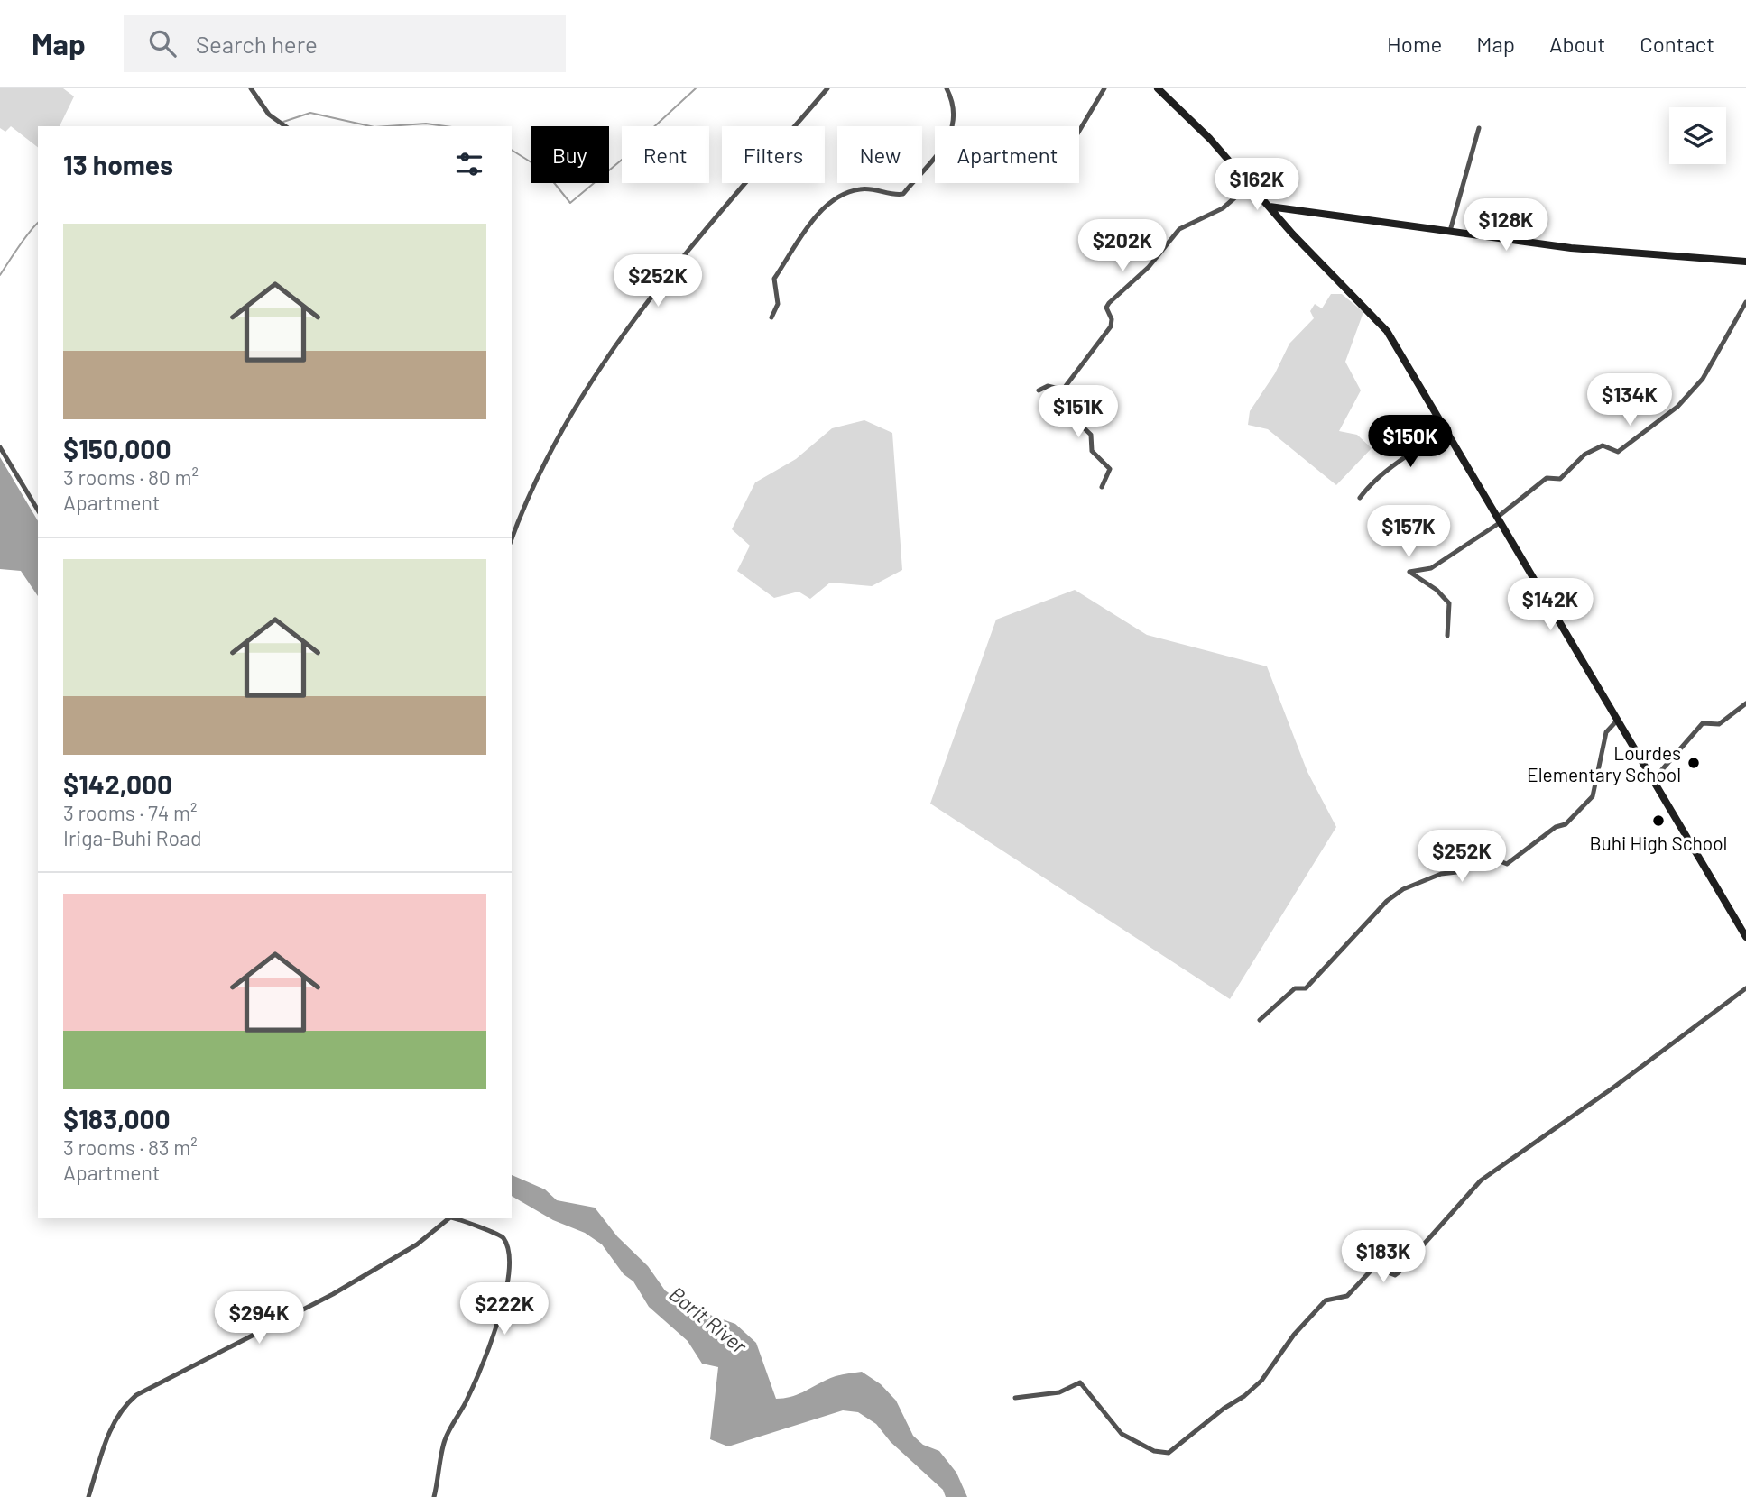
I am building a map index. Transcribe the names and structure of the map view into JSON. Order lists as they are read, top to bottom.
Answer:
{
  "water": ["Barit River"],
  "places": ["Lourdes Elementary School", "Buhi High School"],
  "page": {
    "header": "Map",
    "search": "Search here",
    "nav": [
      "Home",
      "Map",
      "About",
      "Contact"
    ],
    "chip": [
      "Buy",
      "Rent",
      "Filters",
      "New",
      "Apartment"
    ],
    "heading": "13 homes",
    "price": [
      "$162K",
      "$128K",
      "$202K",
      "$252K",
      "$134K",
      "$151K",
      "$150K",
      "$157K",
      "$142K",
      "$252K",
      "$183K",
      "$222K",
      "$294K"
    ],
    "list": [
      {
        "name": "$150,000",
        "note": "3 rooms · 80 m² · Apartment"
      },
      {
        "name": "$142,000",
        "note": "3 rooms · 74 m² · Iriga-Buhi Road"
      },
      {
        "name": "$183,000",
        "note": "3 rooms · 83 m² · Apartment"
      }
    ]
  }
}
